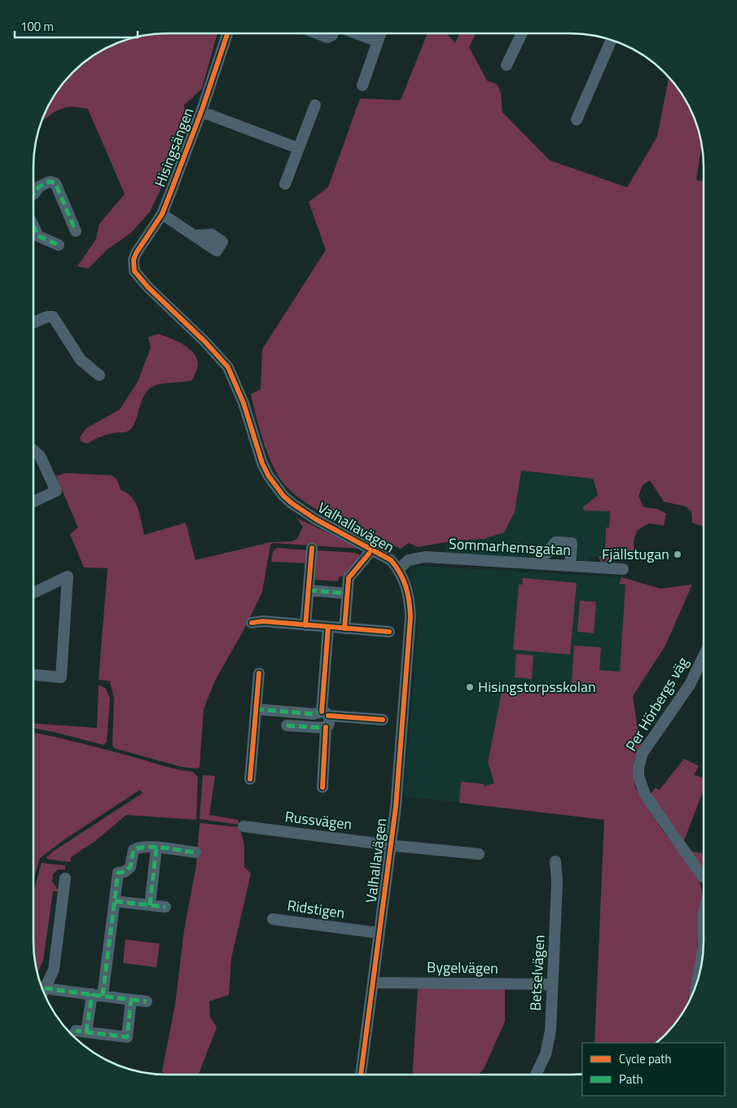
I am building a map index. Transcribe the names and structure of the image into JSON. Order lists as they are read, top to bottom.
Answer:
{
  "streets": {
    "street": [
      "Hisingsängen",
      "Valhallavägen",
      "Sommarhemsgatan",
      "Per Hörbergs väg",
      "Russvägen",
      "Ridstigen",
      "Bygelvägen",
      "Betselvägen"
    ]
  },
  "crossings": [
    ["Hisingsängen", "Valhallavägen"],
    ["Valhallavägen", "Sommarhemsgatan"],
    ["Valhallavägen", "Russvägen"],
    ["Valhallavägen", "Ridstigen"],
    ["Valhallavägen", "Bygelvägen"],
    ["Bygelvägen", "Betselvägen"]
  ],
  "places": ["Fjällstugan", "Hisingstorpsskolan"],
  "legend": ["Cycle path", "Path"],
  "scale_bar": "100 m"
}
